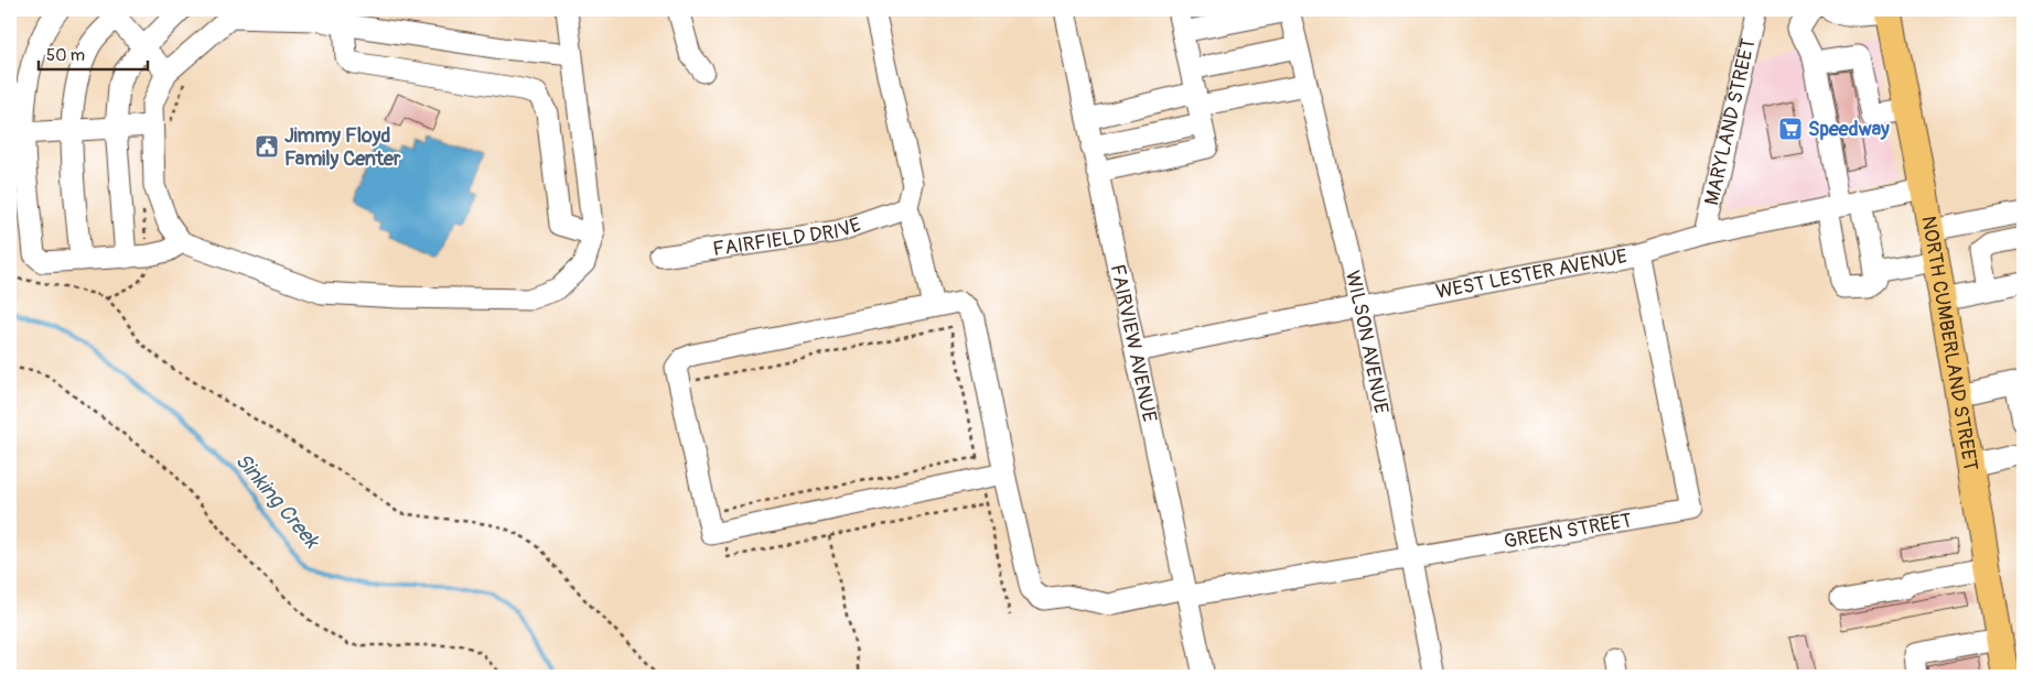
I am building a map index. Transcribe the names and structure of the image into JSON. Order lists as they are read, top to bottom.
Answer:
{
  "streets": {
    "main road": ["NORTH CUMBERLAND STREET"],
    "street": [
      "MARYLAND STREET",
      "FAIRFIELD DRIVE",
      "WEST LESTER AVENUE",
      "WILSON AVENUE",
      "FAIRVIEW AVENUE",
      "GREEN STREET"
    ]
  },
  "crossings": [
    ["MARYLAND STREET", "WEST LESTER AVENUE"],
    ["WEST LESTER AVENUE", "WILSON AVENUE"],
    ["WEST LESTER AVENUE", "NORTH CUMBERLAND STREET"],
    ["WEST LESTER AVENUE", "FAIRVIEW AVENUE"],
    ["WEST LESTER AVENUE", "GREEN STREET"],
    ["WILSON AVENUE", "GREEN STREET"],
    ["FAIRVIEW AVENUE", "GREEN STREET"]
  ],
  "water": ["Sinking Creek"],
  "places": {
    "supermarket": ["Speedway"],
    "public building": ["Jimmy Floyd Family Center"]
  },
  "scale_bar": "50 m"
}
